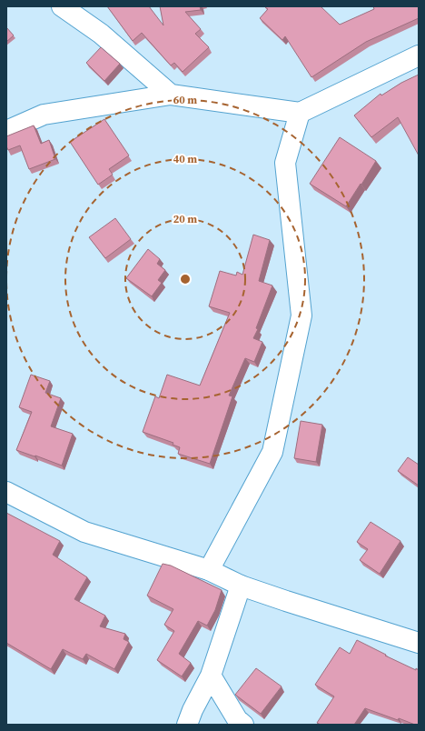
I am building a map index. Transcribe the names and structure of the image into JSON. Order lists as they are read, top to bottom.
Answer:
{
  "rings": ["60 m", "40 m", "20 m"]
}
